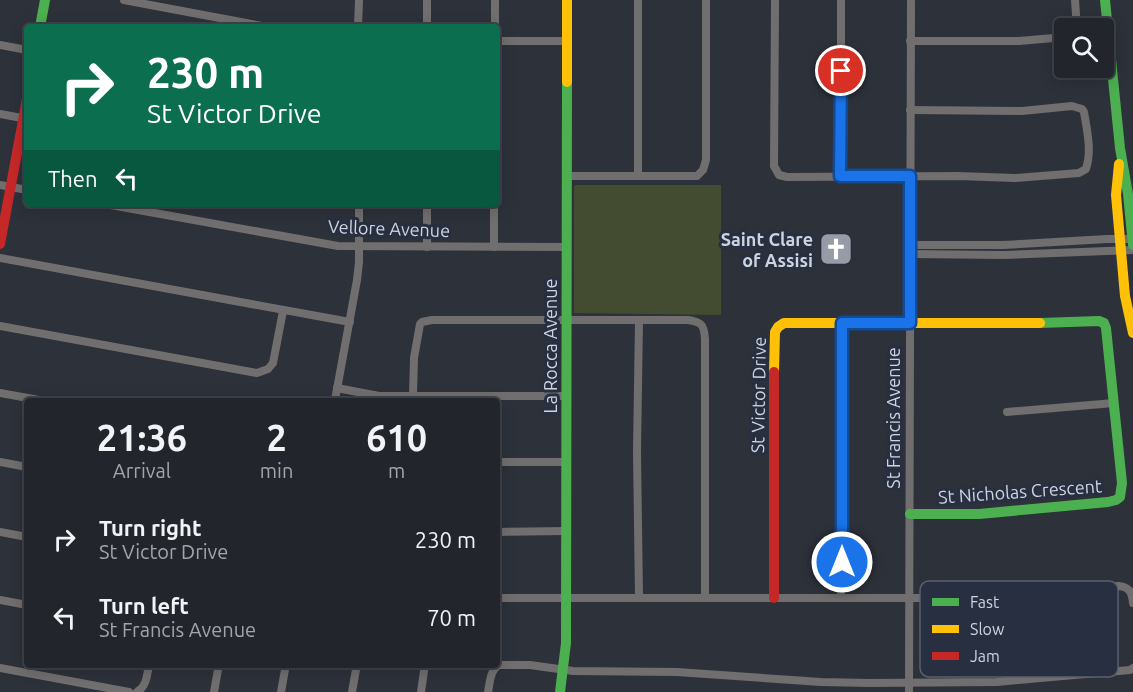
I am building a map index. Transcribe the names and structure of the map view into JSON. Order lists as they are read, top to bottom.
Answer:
{
  "streets": {
    "street": [
      "Vellore Avenue",
      "La Rocca Avenue",
      "St Victor Drive",
      "St Francis Avenue",
      "St Nicholas Crescent"
    ]
  },
  "crossings": [
    ["Vellore Avenue", "La Rocca Avenue"],
    ["St Victor Drive", "St Francis Avenue"],
    ["St Victor Drive", "St Nicholas Crescent"],
    ["St Francis Avenue", "St Nicholas Crescent"]
  ],
  "places": {
    "church": ["Saint Clare of Assisi"]
  },
  "legend": ["Fast", "Slow", "Jam"],
  "page": {
    "turn": ["230 m", "St Victor Drive"],
    "then": "Then",
    "eta": [
      "21:36",
      "Arrival",
      "2",
      "min",
      "610",
      "m"
    ],
    "list": [
      {
        "name": "Turn right",
        "note": "St Victor Drive",
        "value": "230 m"
      },
      {
        "name": "Turn left",
        "note": "St Francis Avenue",
        "value": "70 m"
      }
    ]
  }
}
